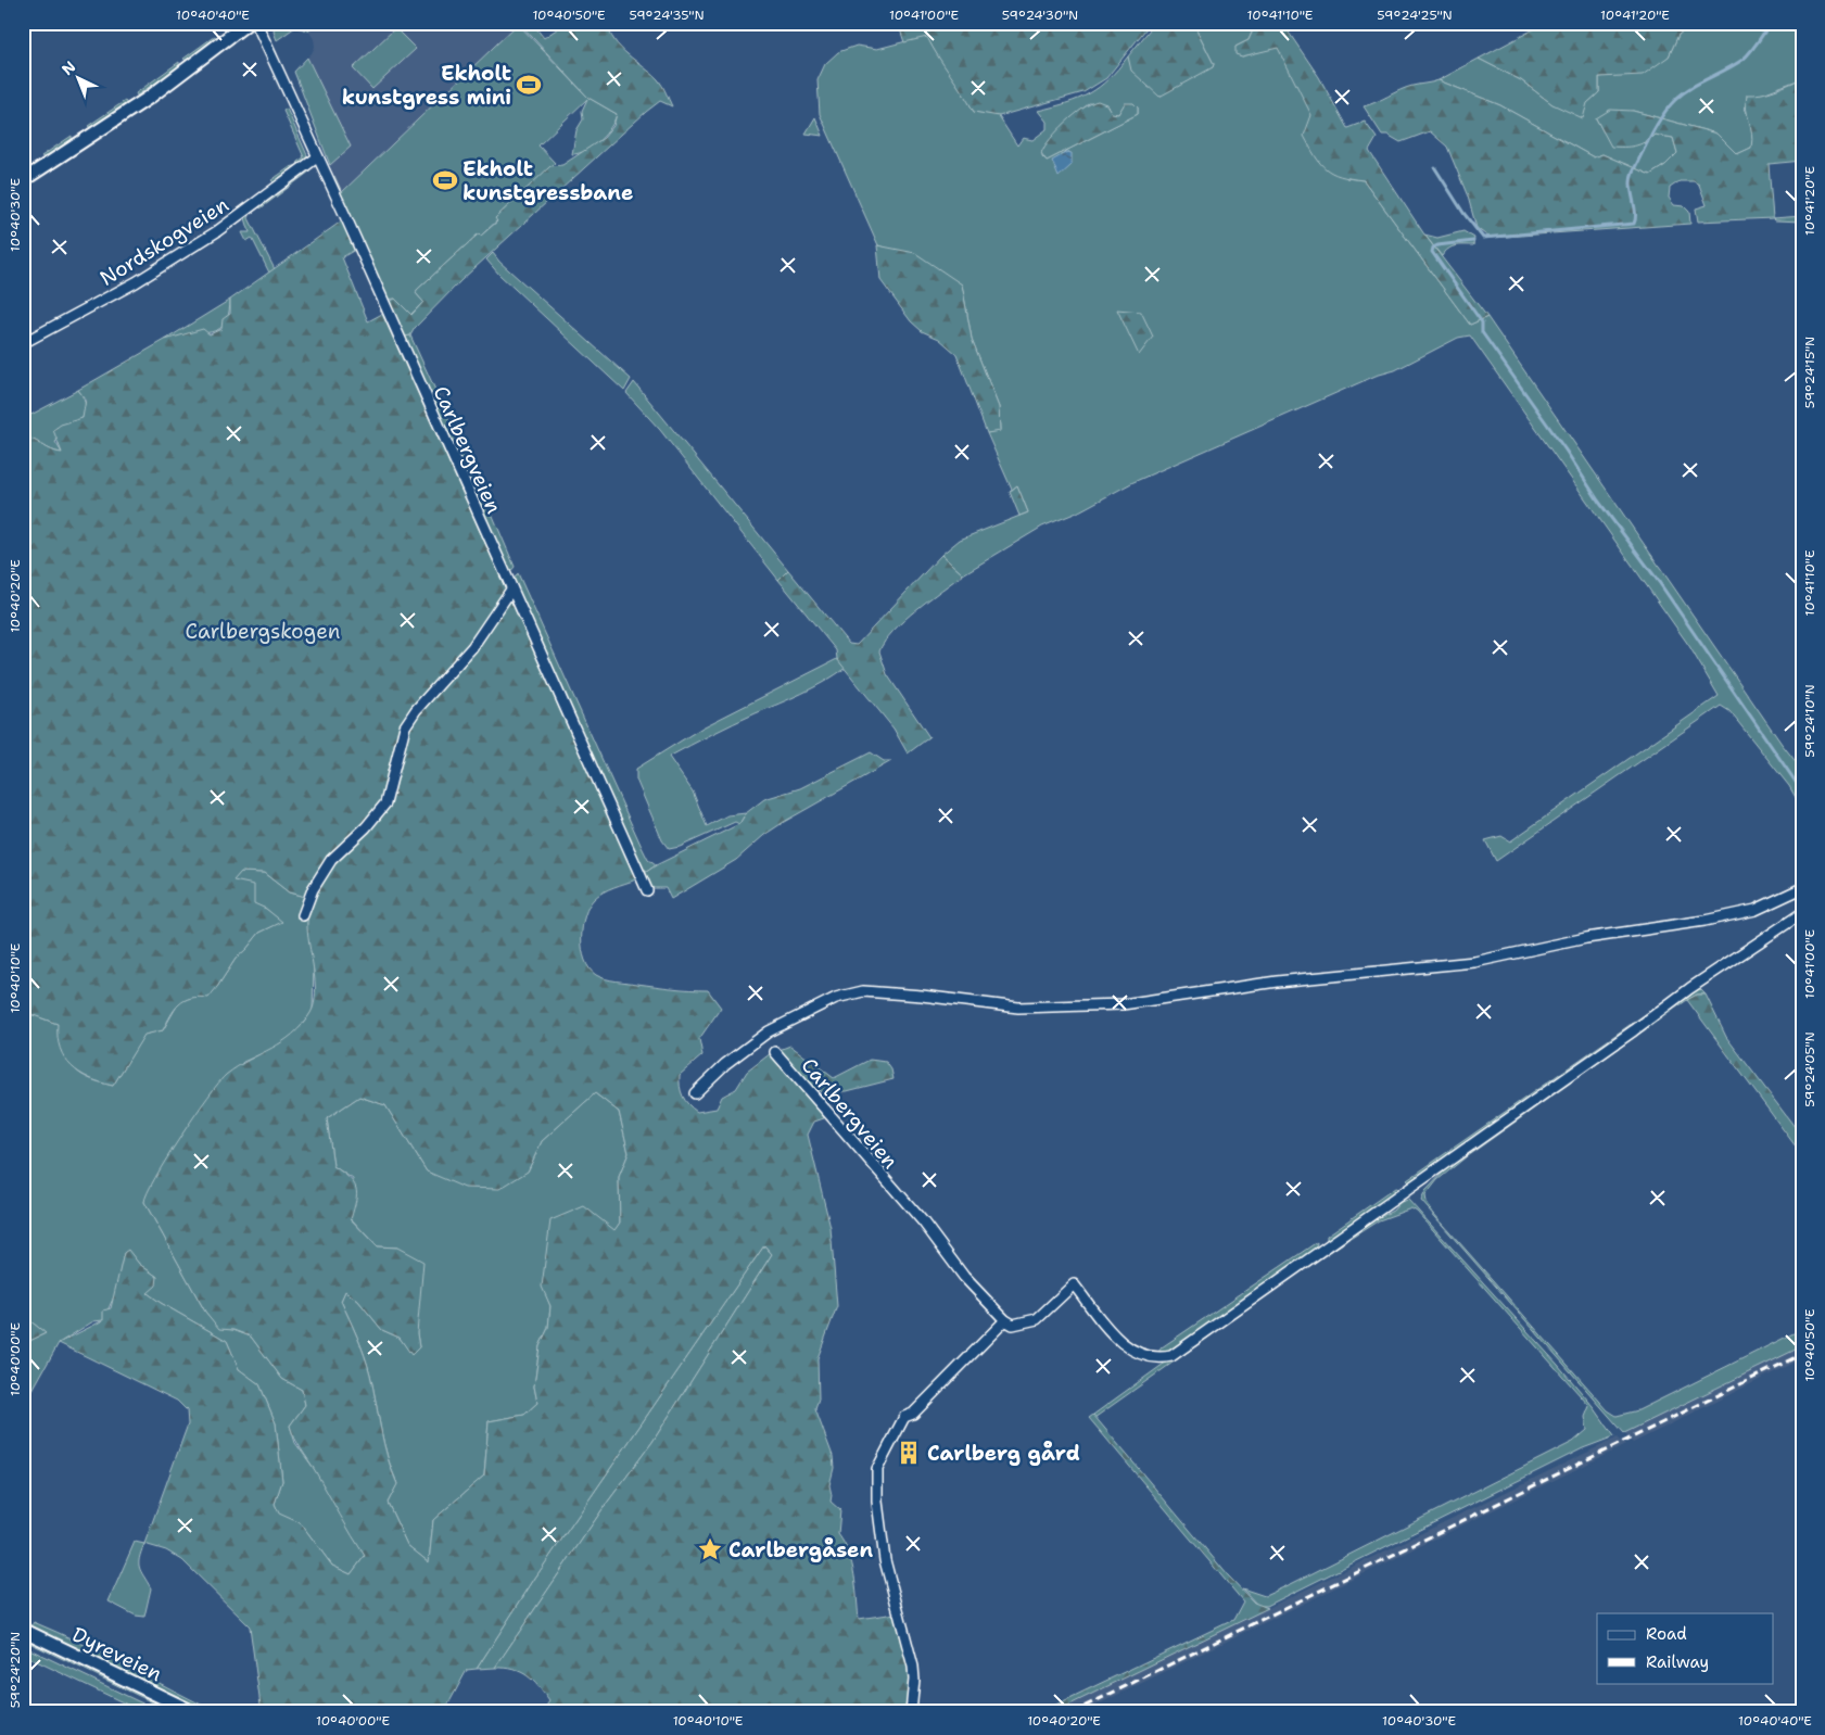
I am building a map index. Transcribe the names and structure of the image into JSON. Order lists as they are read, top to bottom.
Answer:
{
  "streets": {
    "street": ["Nordskogveien", "Carlbergveien", "Dyreveien"]
  },
  "crossings": [
    ["Nordskogveien", "Carlbergveien"]
  ],
  "parks": ["Carlbergskogen"],
  "places": {
    "sports": ["Ekholt kunstgress mini", "Ekholt kunstgressbane"],
    "building": ["Carlberg gård"],
    "place": ["Carlbergåsen"]
  },
  "legend": ["Road", "Railway"],
  "north": "top left",
  "coordinates": [
    "10°40'40\"E",
    "10°40'50\"E",
    "59°24'35\"N",
    "10°41'00\"E",
    "59°24'30\"N",
    "10°41'10\"E",
    "59°24'25\"N",
    "10°41'20\"E",
    "10°40'30\"E",
    "59°24'15\"N",
    "10°40'20\"E",
    "59°24'10\"N",
    "10°40'10\"E",
    "59°24'05\"N",
    "10°40'00\"E",
    "59°24'20\"N"
  ]
}
